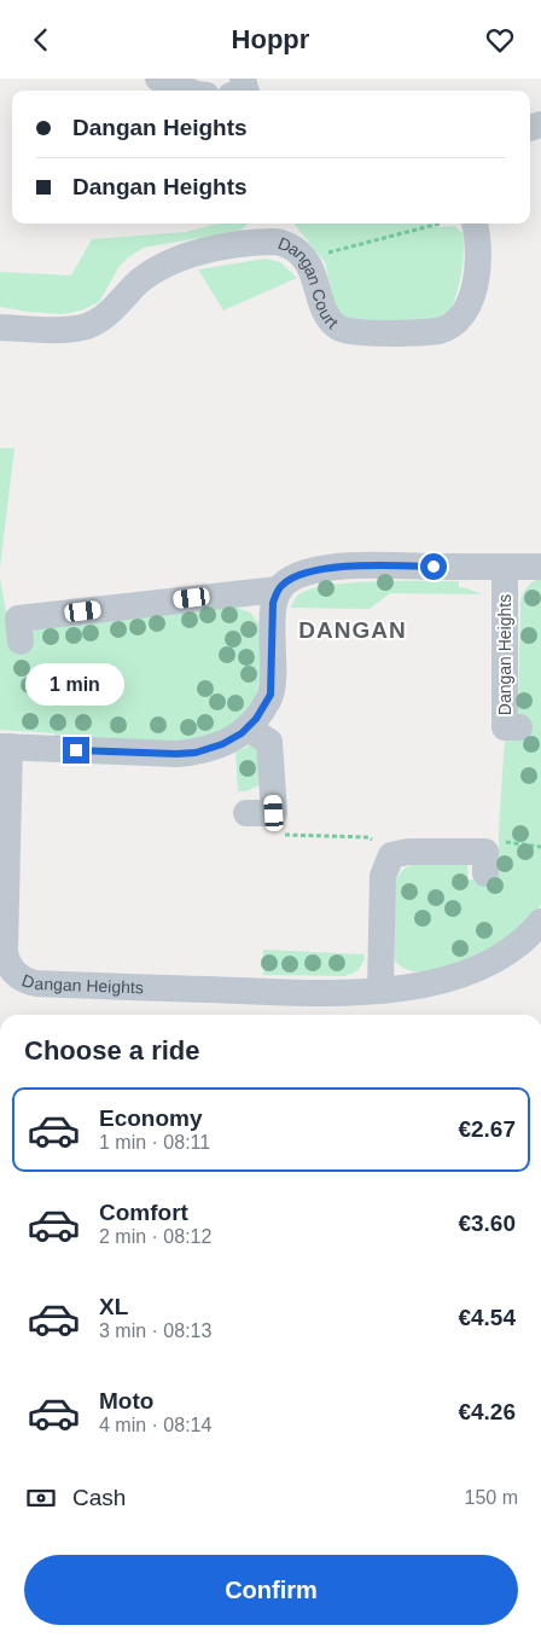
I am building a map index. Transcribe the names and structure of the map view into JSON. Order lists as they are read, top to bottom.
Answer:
{
  "streets": {
    "street": ["Dangan Court", "Dangan Heights"]
  },
  "districts": ["DANGAN"],
  "page": {
    "header": "Hoppr",
    "banner": ["Dangan Heights", "Dangan Heights"],
    "bubble": "1 min",
    "heading": "Choose a ride",
    "list": [
      {
        "name": "Economy",
        "note": "1 min · 08:11",
        "value": "€2.67"
      },
      {
        "name": "Comfort",
        "note": "2 min · 08:12",
        "value": "€3.60"
      },
      {
        "name": "XL",
        "note": "3 min · 08:13",
        "value": "€4.54"
      },
      {
        "name": "Moto",
        "note": "4 min · 08:14",
        "value": "€4.26"
      }
    ],
    "pay": ["Cash", "150 m"],
    "buttons": "Confirm"
  }
}
